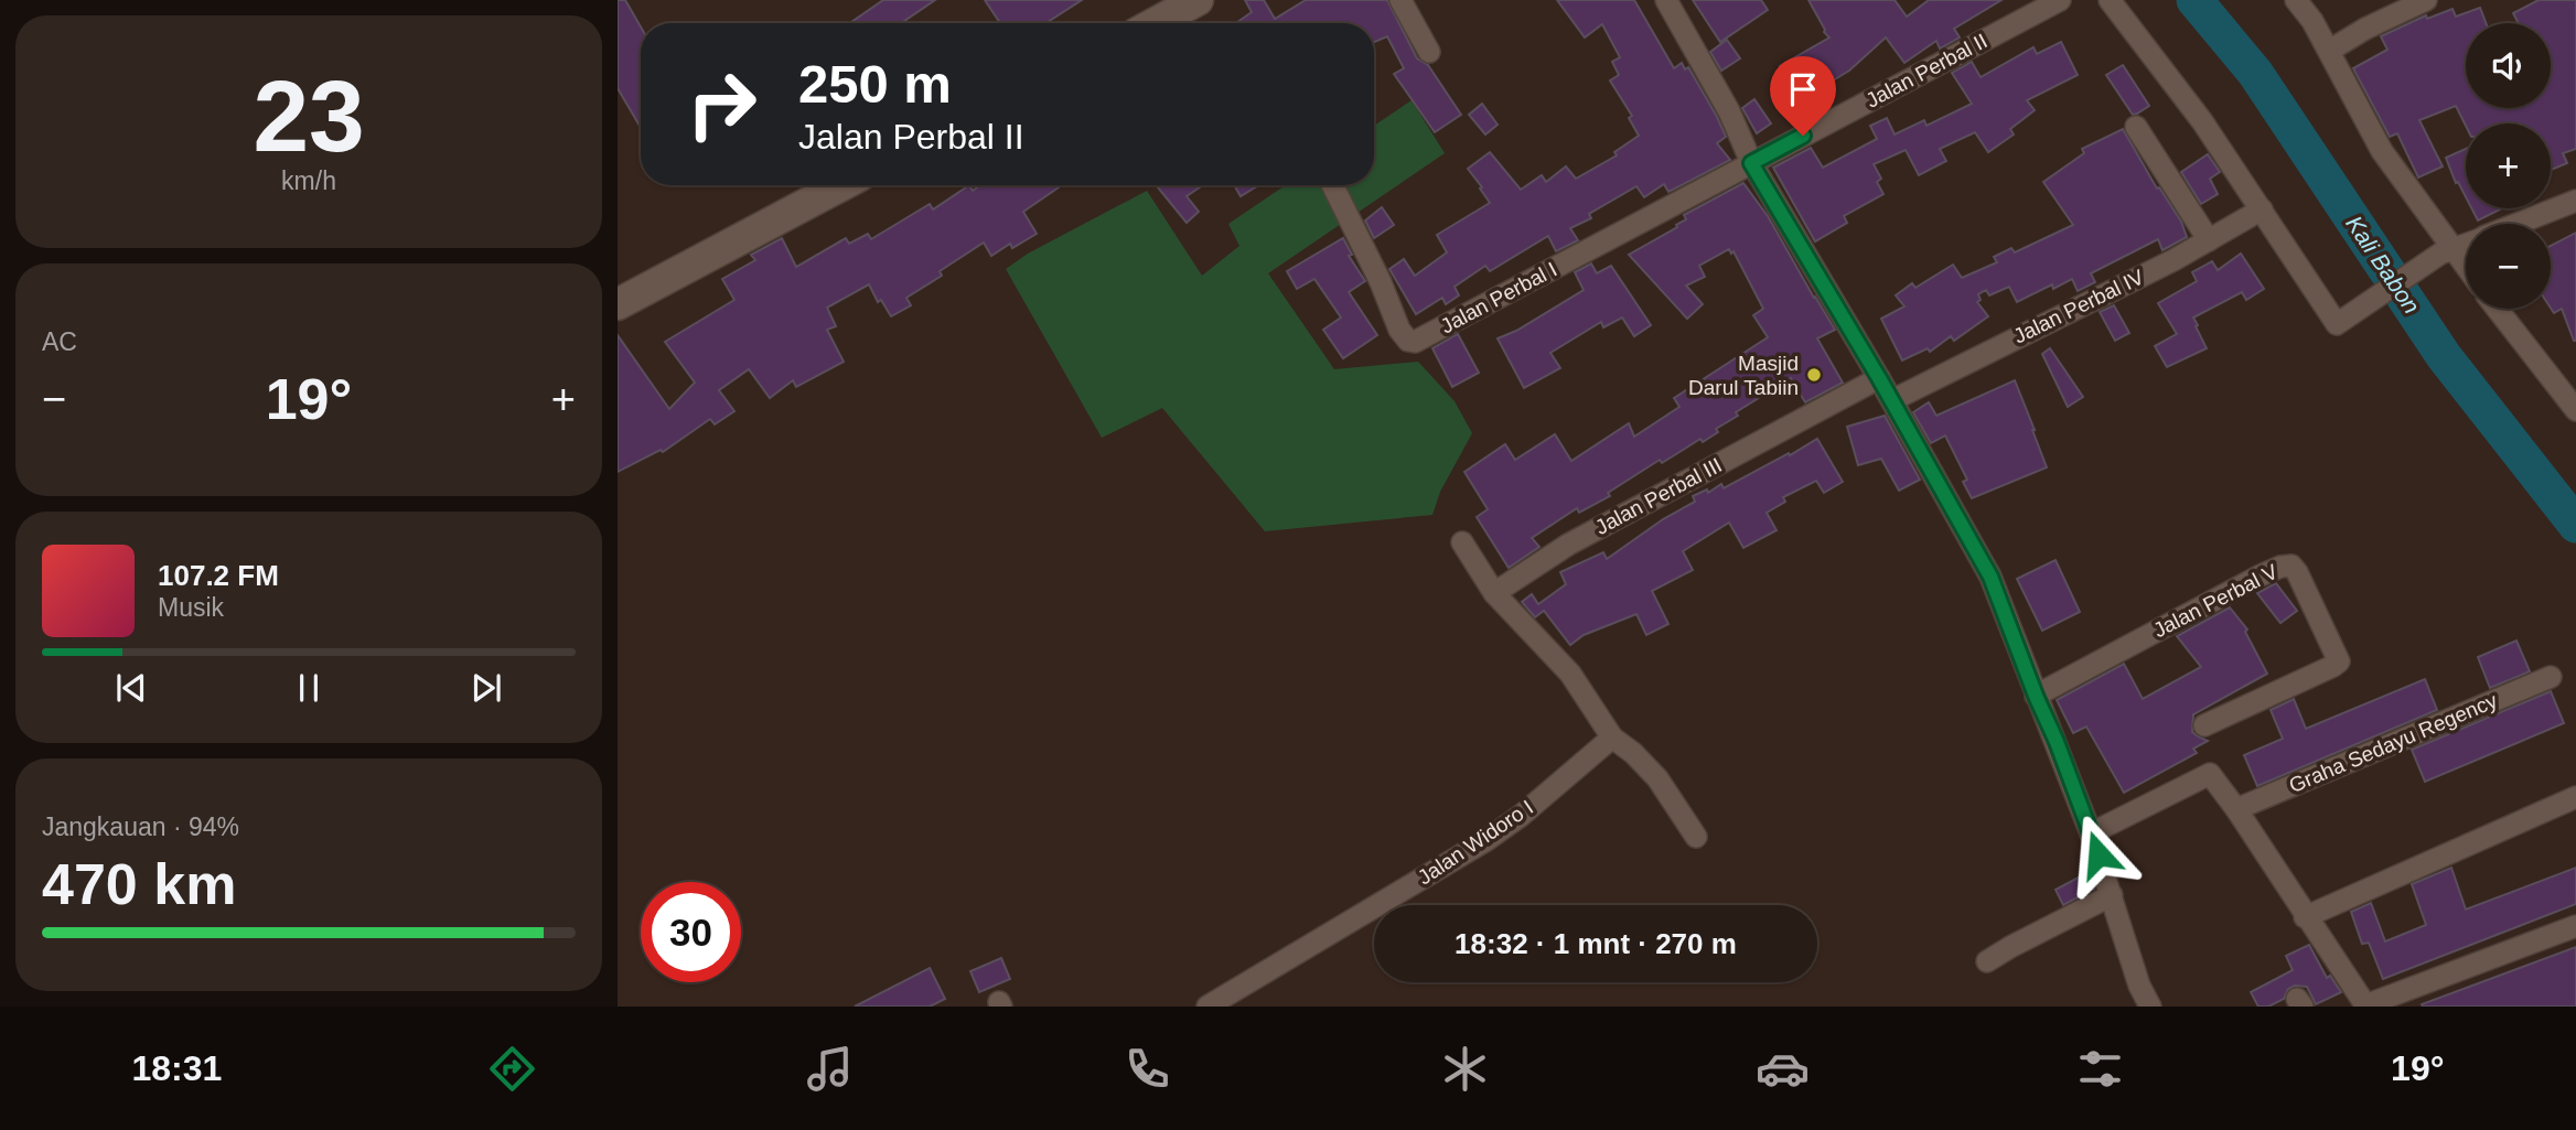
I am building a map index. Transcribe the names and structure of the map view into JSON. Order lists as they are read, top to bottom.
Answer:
{
  "streets": {
    "street": [
      "Jalan Perbal II",
      "Jalan Perbal I",
      "Jalan Perbal IV",
      "Jalan Perbal III",
      "Jalan Perbal V",
      "Graha Sedayu Regency",
      "Jalan Widoro I"
    ]
  },
  "crossings": [
    ["Jalan Perbal II", "Jalan Perbal I"]
  ],
  "water": ["Kali Babon"],
  "places": ["Masjid Darul Tabiin"],
  "page": {
    "tile": [
      ["23", "km/h"],
      "AC",
      ["Jangkauan · 94%", "470 km"]
    ],
    "map_buttons": ["+", "−"],
    "turn": ["250 m", "Jalan Perbal II"],
    "heat": ["−", "19°", "+"],
    "song": ["107.2 FM", "Musik"],
    "limit": "30",
    "trip": "18:32 · 1 mnt · 270 m",
    "tabs": ["18:31", "19°"]
  }
}
